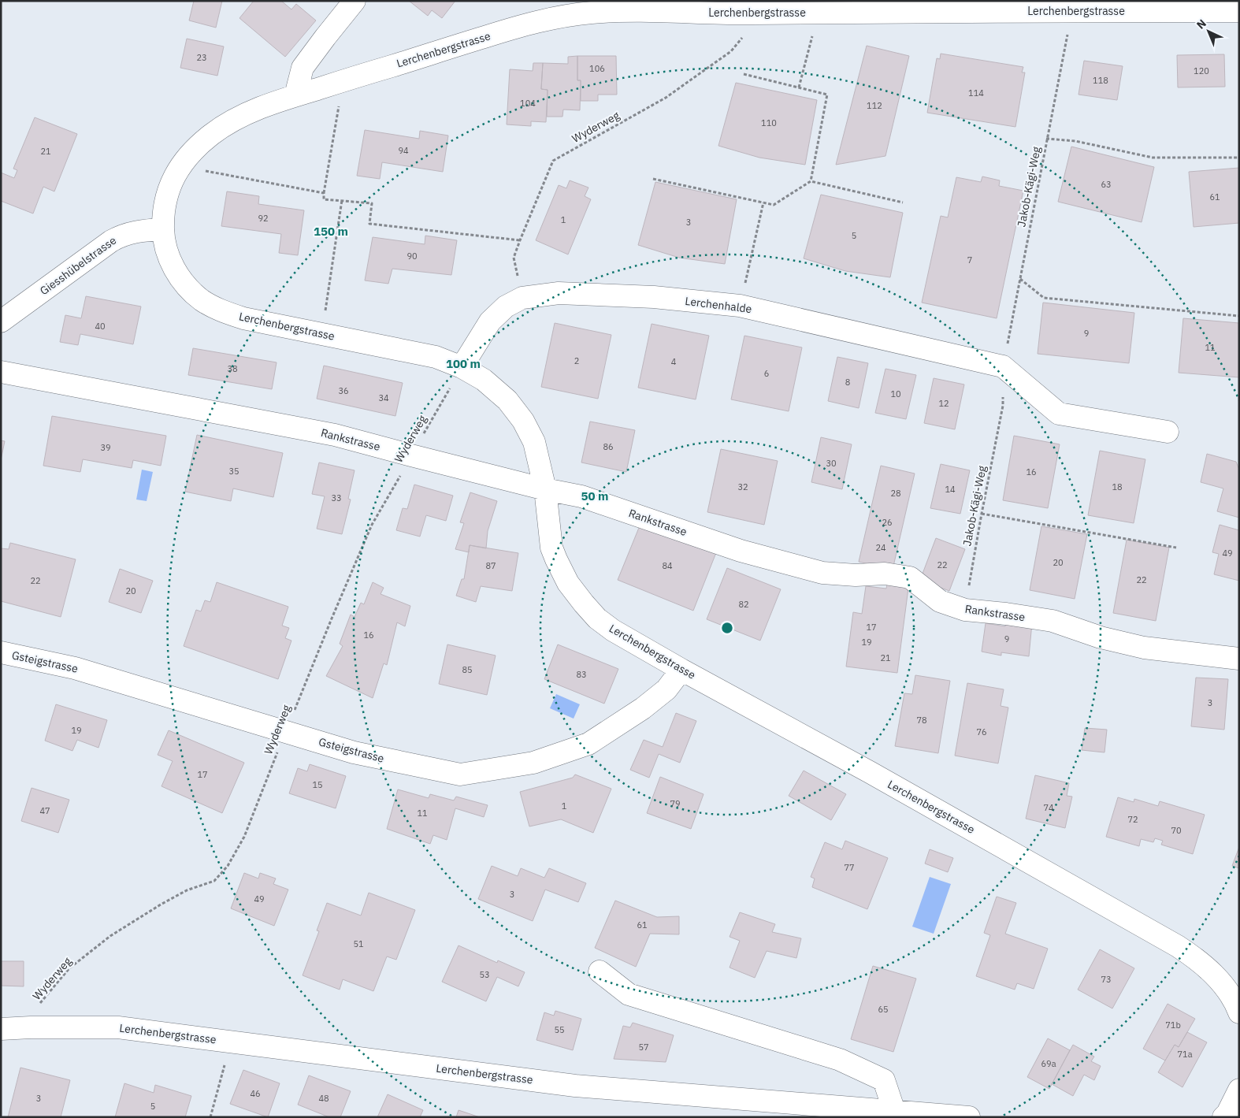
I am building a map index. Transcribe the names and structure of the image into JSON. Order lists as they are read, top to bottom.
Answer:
{
  "streets": {
    "street": [
      "Lerchenbergstrasse",
      "Giesshübelstrasse",
      "Lerchenhalde",
      "Rankstrasse",
      "Gsteigstrasse"
    ],
    "path": ["Wyderweg", "Jakob-Kägi-Weg"]
  },
  "crossings": [
    ["Lerchenbergstrasse", "Wyderweg"],
    ["Lerchenbergstrasse", "Jakob-Kägi-Weg"],
    ["Lerchenbergstrasse", "Giesshübelstrasse"],
    ["Lerchenbergstrasse", "Lerchenhalde"],
    ["Lerchenbergstrasse", "Rankstrasse"],
    ["Lerchenbergstrasse", "Gsteigstrasse"],
    ["Wyderweg", "Lerchenhalde"],
    ["Wyderweg", "Rankstrasse"],
    ["Wyderweg", "Gsteigstrasse"],
    ["Jakob-Kägi-Weg", "Lerchenhalde"],
    ["Jakob-Kägi-Weg", "Rankstrasse"]
  ],
  "house_numbers": [
    "23",
    "106",
    "120",
    "118",
    "114",
    "104",
    "112",
    "110",
    "94",
    "21",
    "63",
    "61",
    "92",
    "1",
    "3",
    "5",
    "90",
    "7",
    "40",
    "9",
    "11",
    "2",
    "4",
    "38",
    "6",
    "8",
    "36",
    "10",
    "34",
    "12",
    "86",
    "39",
    "30",
    "35",
    "16",
    "32",
    "18",
    "14",
    "28",
    "33",
    "26",
    "24",
    "49",
    "20",
    "22",
    "87",
    "84",
    "22",
    "22",
    "20",
    "82",
    "17",
    "16",
    "9",
    "19",
    "21",
    "85",
    "83",
    "3",
    "78",
    "19",
    "76",
    "17",
    "15",
    "79",
    "1",
    "74",
    "47",
    "11",
    "72",
    "70",
    "77",
    "3",
    "49",
    "61",
    "51",
    "53",
    "73",
    "65",
    "71b",
    "55",
    "57",
    "71a",
    "69a",
    "46",
    "3",
    "48",
    "5"
  ],
  "north": "top left",
  "rings": ["150 m", "100 m", "50 m"]
}
